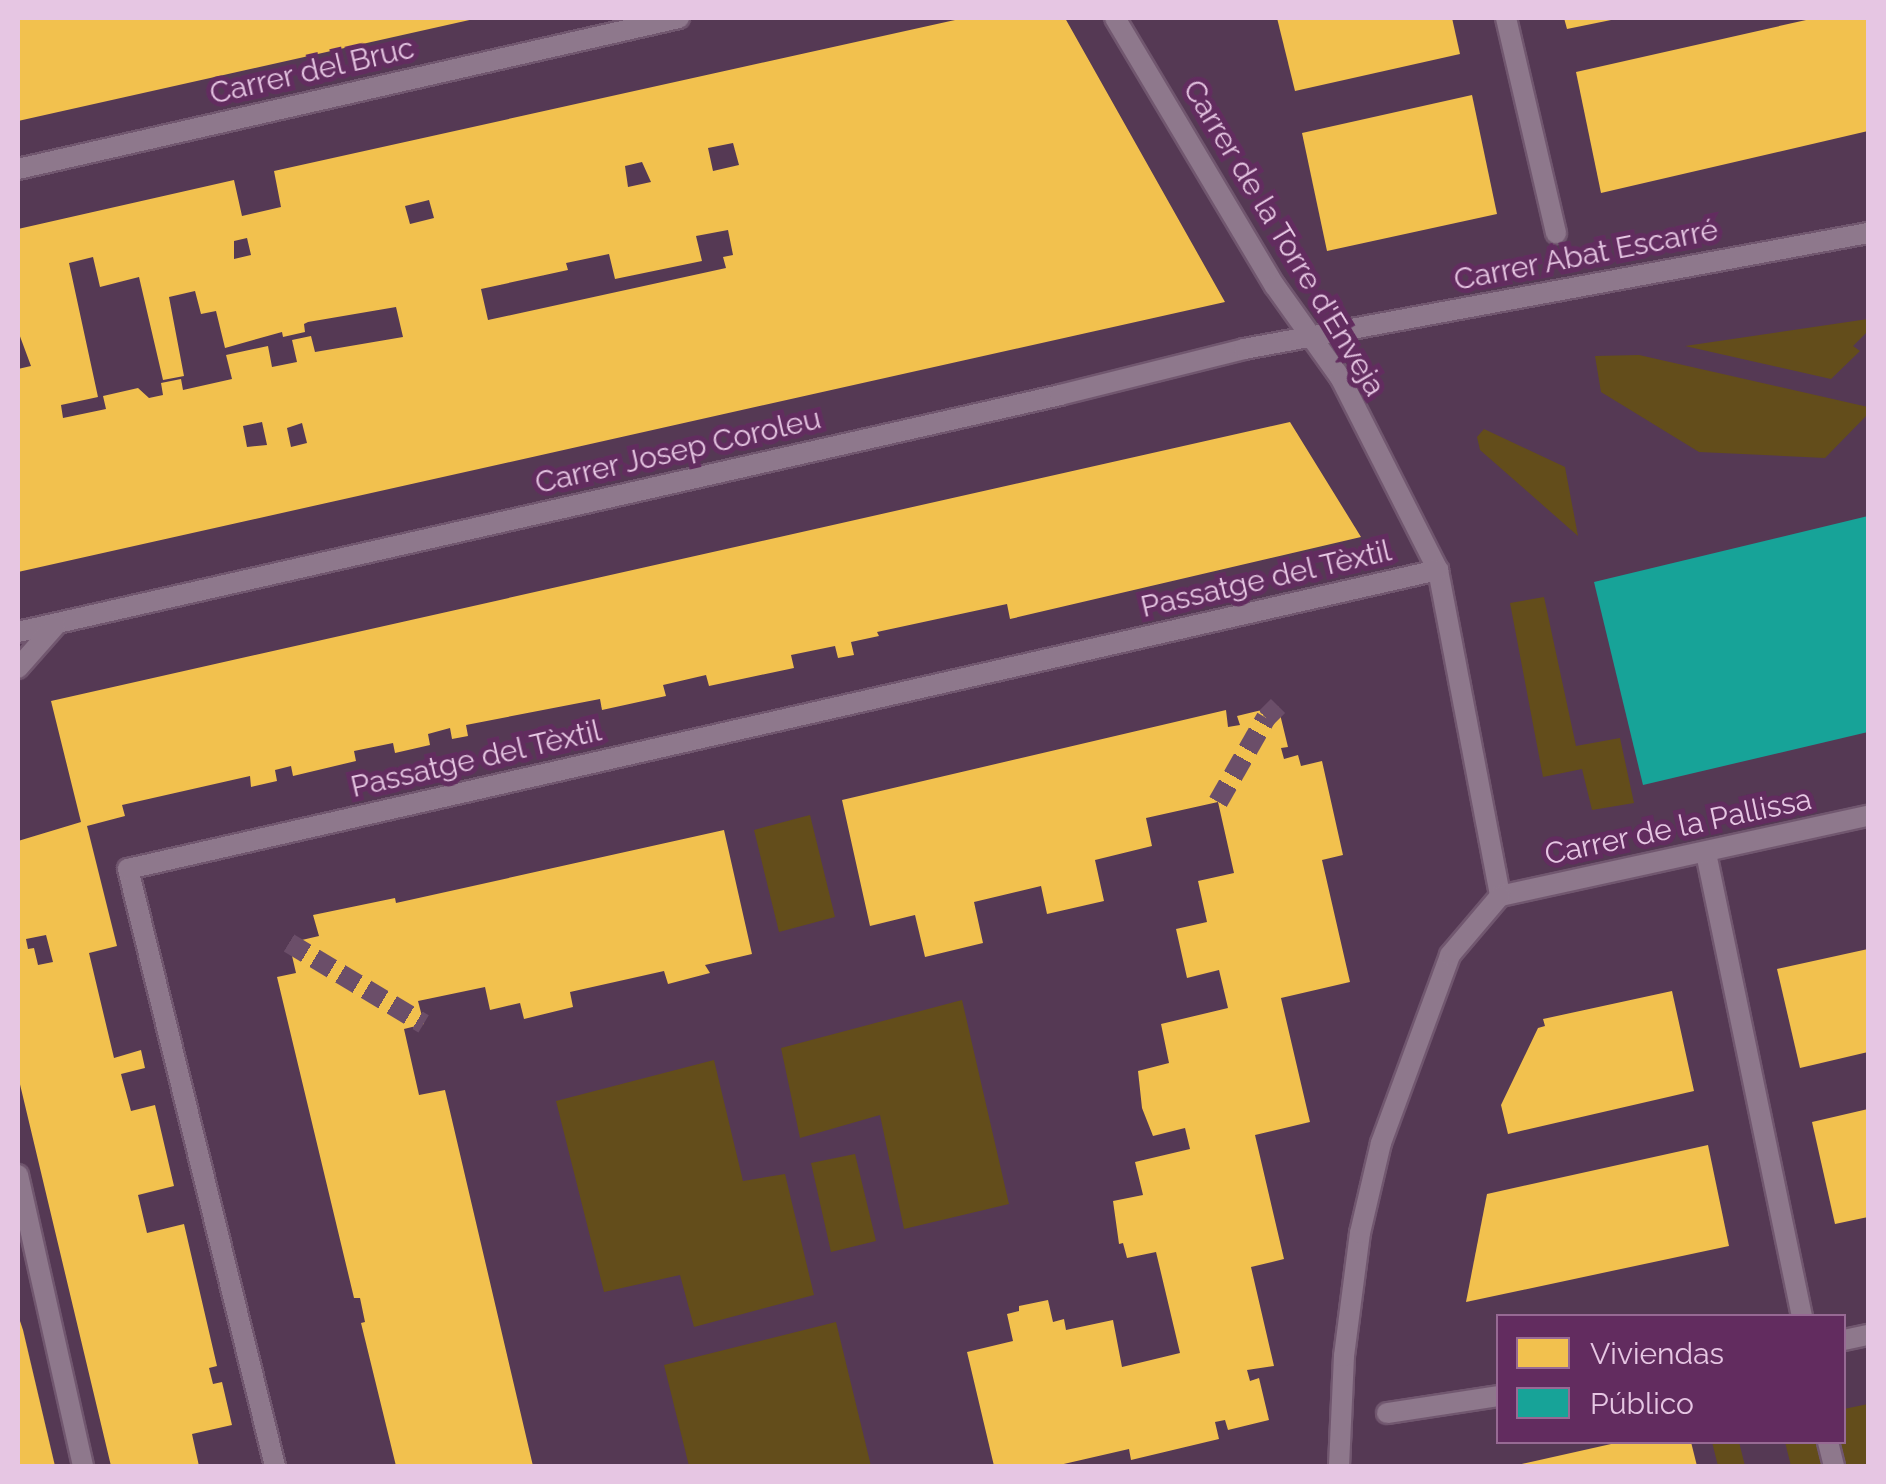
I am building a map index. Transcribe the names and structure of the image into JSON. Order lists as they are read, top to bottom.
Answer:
{
  "streets": {
    "street": [
      "Carrer del Bruc",
      "Carrer de la Torre d'Enveja",
      "Carrer Abat Escarré",
      "Carrer Josep Coroleu",
      "Passatge del Tèxtil",
      "Carrer de la Pallissa"
    ]
  },
  "crossings": [
    ["Carrer de la Torre d'Enveja", "Carrer Abat Escarré"],
    ["Carrer de la Torre d'Enveja", "Carrer Josep Coroleu"],
    ["Carrer de la Torre d'Enveja", "Passatge del Tèxtil"],
    ["Carrer de la Torre d'Enveja", "Carrer de la Pallissa"],
    ["Carrer Abat Escarré", "Carrer Josep Coroleu"]
  ],
  "legend": ["Viviendas", "Público"]
}
